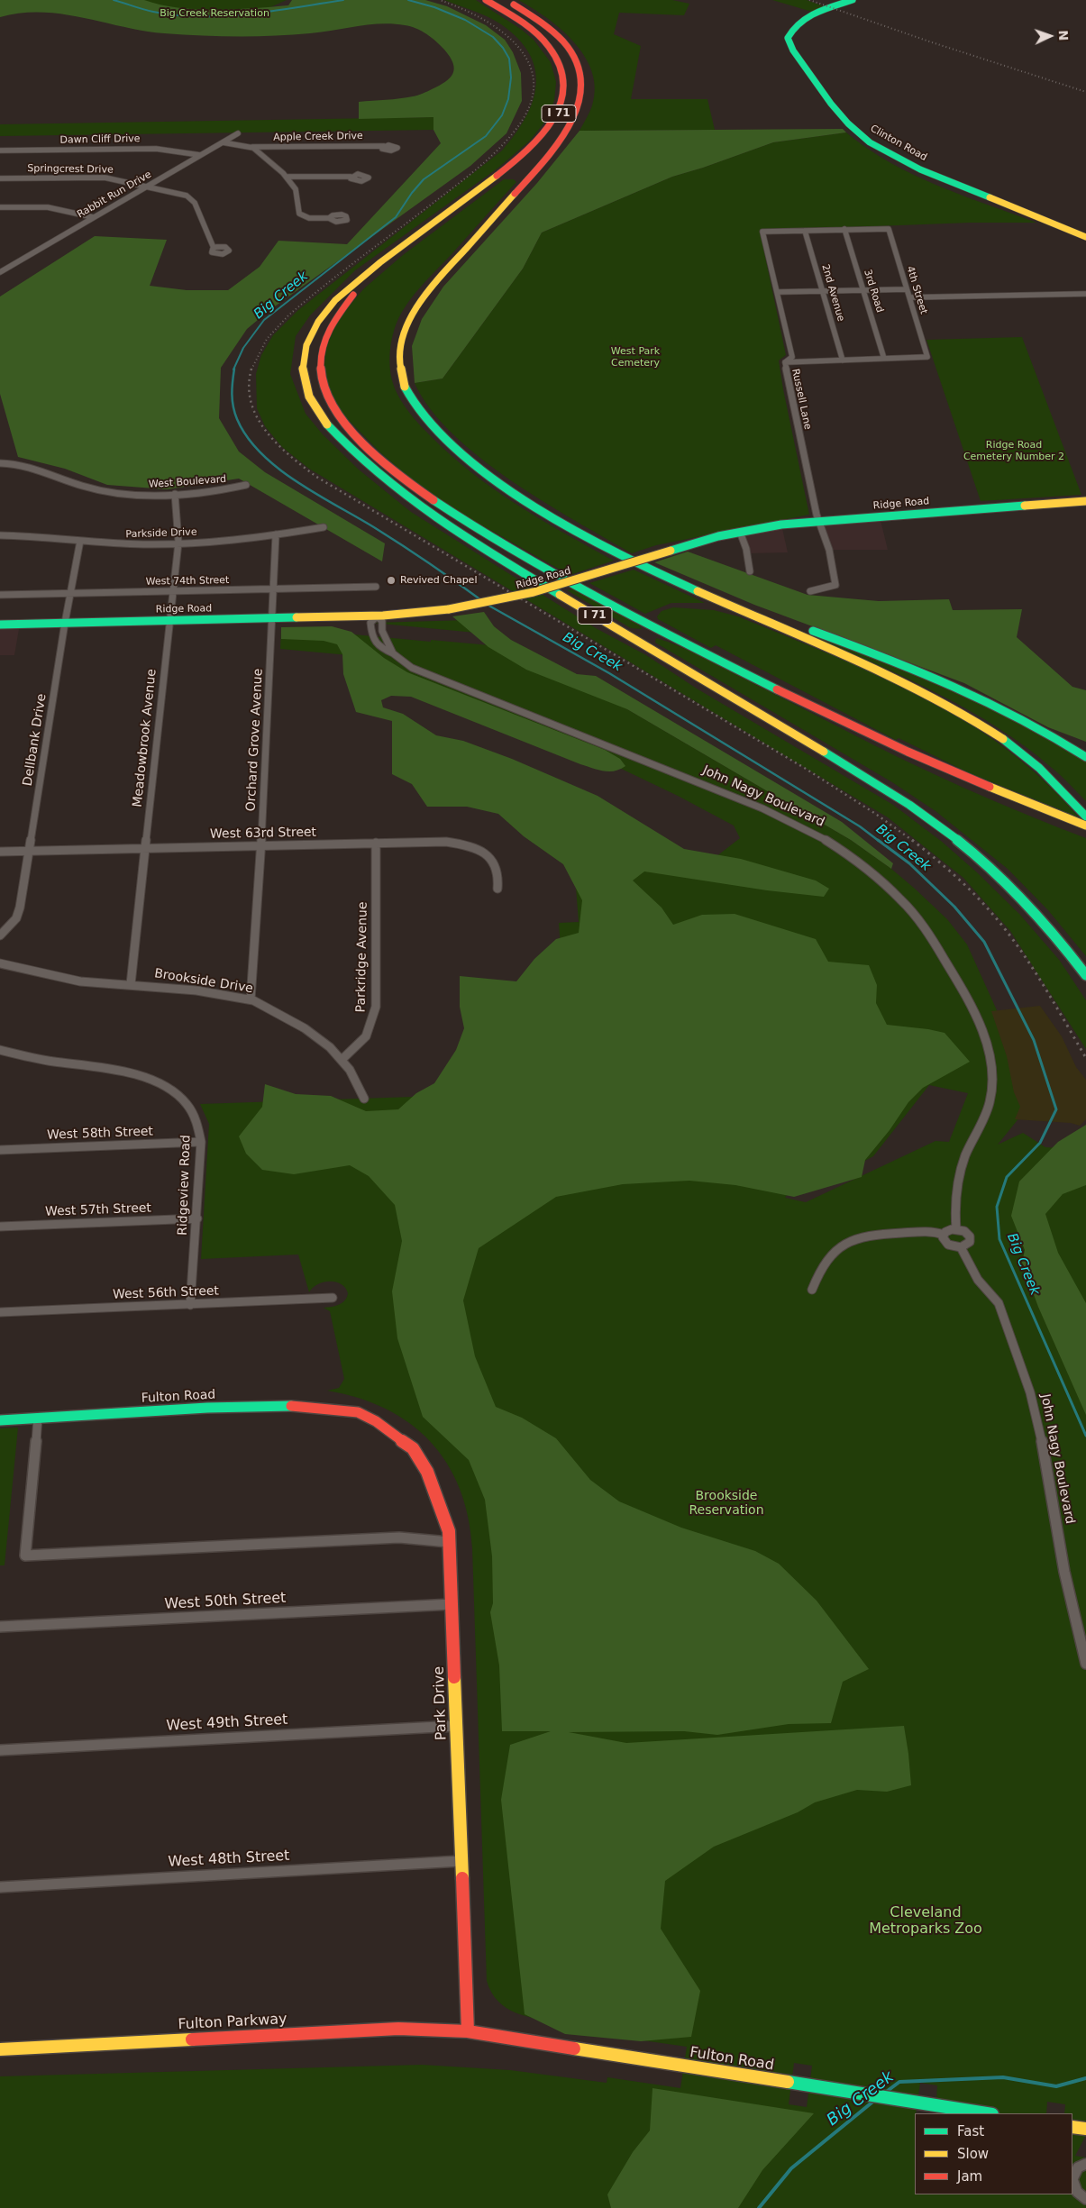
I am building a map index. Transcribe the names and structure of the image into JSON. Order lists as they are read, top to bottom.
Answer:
{
  "streets": {
    "main road": [
      "I 71",
      "Clinton Road",
      "Ridge Road",
      "Fulton Road",
      "Park Drive",
      "Fulton Parkway"
    ],
    "street": [
      "Apple Creek Drive",
      "Dawn Cliff Drive",
      "Springcrest Drive",
      "Rabbit Run Drive",
      "4th Street",
      "3rd Road",
      "2nd Avenue",
      "Russell Lane",
      "West Boulevard",
      "Parkside Drive",
      "West 74th Street",
      "Meadowbrook Avenue",
      "Dellbank Drive",
      "Orchard Grove Avenue",
      "John Nagy Boulevard",
      "West 63rd Street",
      "Parkridge Avenue",
      "Brookside Drive",
      "West 58th Street",
      "Ridgeview Road",
      "West 57th Street",
      "West 56th Street",
      "West 50th Street",
      "West 49th Street",
      "West 48th Street"
    ]
  },
  "crossings": [
    ["Apple Creek Drive", "Rabbit Run Drive"],
    ["Dawn Cliff Drive", "Rabbit Run Drive"],
    ["Springcrest Drive", "Rabbit Run Drive"],
    ["4th Street", "3rd Road"],
    ["2nd Avenue", "Russell Lane"],
    ["Russell Lane", "Ridge Road"],
    ["West Boulevard", "Meadowbrook Avenue"],
    ["Ridge Road", "Meadowbrook Avenue"],
    ["Ridge Road", "Dellbank Drive"],
    ["Ridge Road", "Orchard Grove Avenue"],
    ["Ridge Road", "John Nagy Boulevard"],
    ["Parkside Drive", "Meadowbrook Avenue"],
    ["Parkside Drive", "Dellbank Drive"],
    ["Parkside Drive", "Orchard Grove Avenue"],
    ["West 74th Street", "Meadowbrook Avenue"],
    ["West 74th Street", "Dellbank Drive"],
    ["West 74th Street", "Orchard Grove Avenue"],
    ["Meadowbrook Avenue", "West 63rd Street"],
    ["Meadowbrook Avenue", "Brookside Drive"],
    ["Dellbank Drive", "West 63rd Street"],
    ["Orchard Grove Avenue", "West 63rd Street"],
    ["Orchard Grove Avenue", "Brookside Drive"],
    ["West 63rd Street", "Parkridge Avenue"],
    ["Parkridge Avenue", "Brookside Drive"],
    ["West 58th Street", "Ridgeview Road"],
    ["Ridgeview Road", "West 57th Street"],
    ["Ridgeview Road", "West 56th Street"],
    ["Fulton Road", "Park Drive"],
    ["Fulton Road", "Fulton Parkway"],
    ["West 50th Street", "Park Drive"],
    ["Park Drive", "West 49th Street"],
    ["Park Drive", "West 48th Street"],
    ["Park Drive", "Fulton Parkway"]
  ],
  "water": ["Big Creek"],
  "parks": [
    "Big Creek Reservation",
    "West Park Cemetery",
    "Ridge Road Cemetery Number 2",
    "Brookside Reservation",
    "Cleveland Metroparks Zoo"
  ],
  "places": ["Revived Chapel"],
  "legend": ["Fast", "Slow", "Jam"],
  "north": "right"
}
